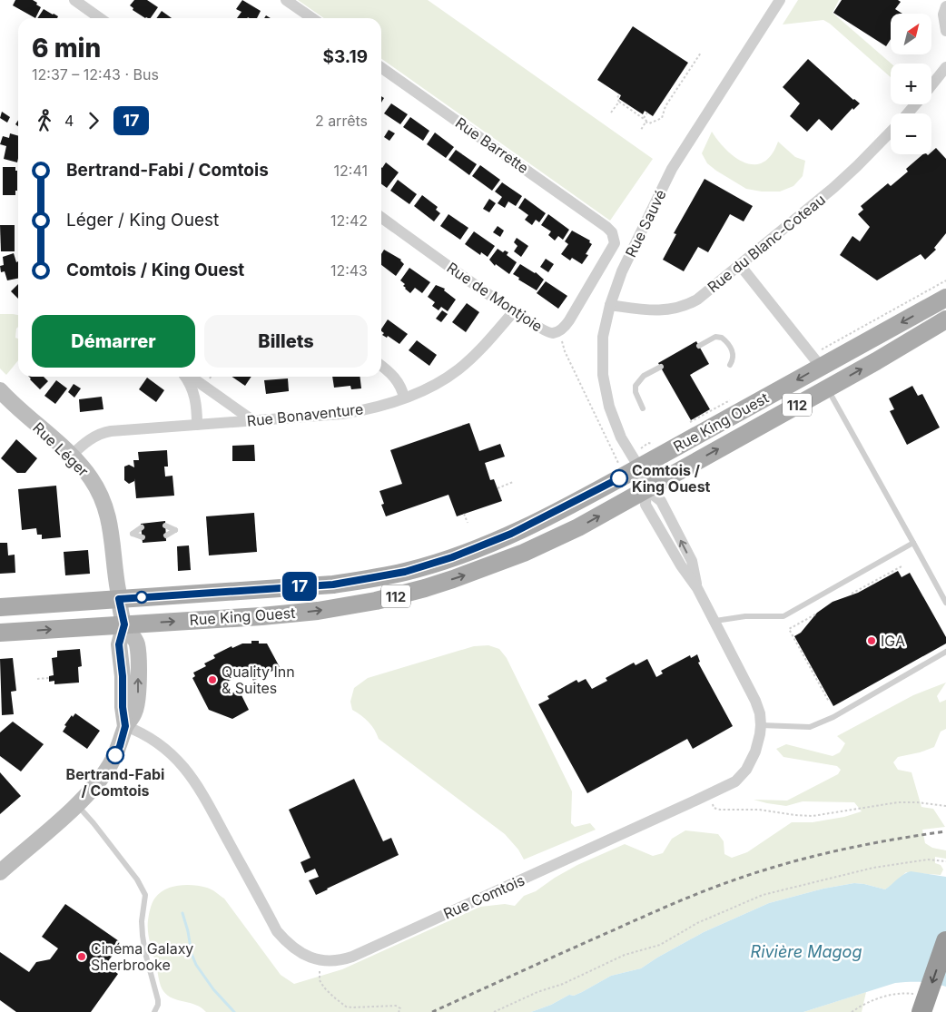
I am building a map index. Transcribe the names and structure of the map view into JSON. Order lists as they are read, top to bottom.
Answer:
{
  "streets": {
    "main road": ["112", "Rue King Ouest"],
    "street": [
      "Rue Barrette",
      "Rue Sauvé",
      "Rue du Blanc-Coteau",
      "Rue de Montjoie",
      "Rue Bonaventure",
      "Rue Léger",
      "Rue Comtois"
    ]
  },
  "crossings": [
    ["Rue Barrette", "Rue de Montjoie"],
    ["Rue Sauvé", "Rue du Blanc-Coteau"],
    ["Rue Sauvé", "Rue King Ouest"],
    ["Rue Sauvé", "Rue Comtois"],
    ["Rue de Montjoie", "Rue Bonaventure"],
    ["112", "Rue King Ouest"],
    ["112", "Rue Léger"],
    ["Rue Bonaventure", "Rue Léger"],
    ["Rue King Ouest", "Rue Léger"],
    ["Rue King Ouest", "Rue Comtois"]
  ],
  "water": ["Rivière Magog"],
  "places": [
    "Comtois / King Ouest",
    "IGA",
    "Quality Inn & Suites",
    "Bertrand-Fabi / Comtois",
    "Cinéma Galaxy Sherbrooke"
  ],
  "lines": ["bus line 17"],
  "north": "top right",
  "page": {
    "on_map": "17",
    "map_buttons": ["+", "−"],
    "heading": ["6 min", "12:37 – 12:43 · Bus", "$3.19"],
    "legs": ["4", "17", "2 arrêts"],
    "list": [
      {
        "name": "Bertrand-Fabi / Comtois",
        "value": "12:41"
      },
      {
        "name": "Léger / King Ouest",
        "value": "12:42"
      },
      {
        "name": "Comtois / King Ouest",
        "value": "12:43"
      }
    ],
    "buttons": ["Démarrer", "Billets"]
  }
}
